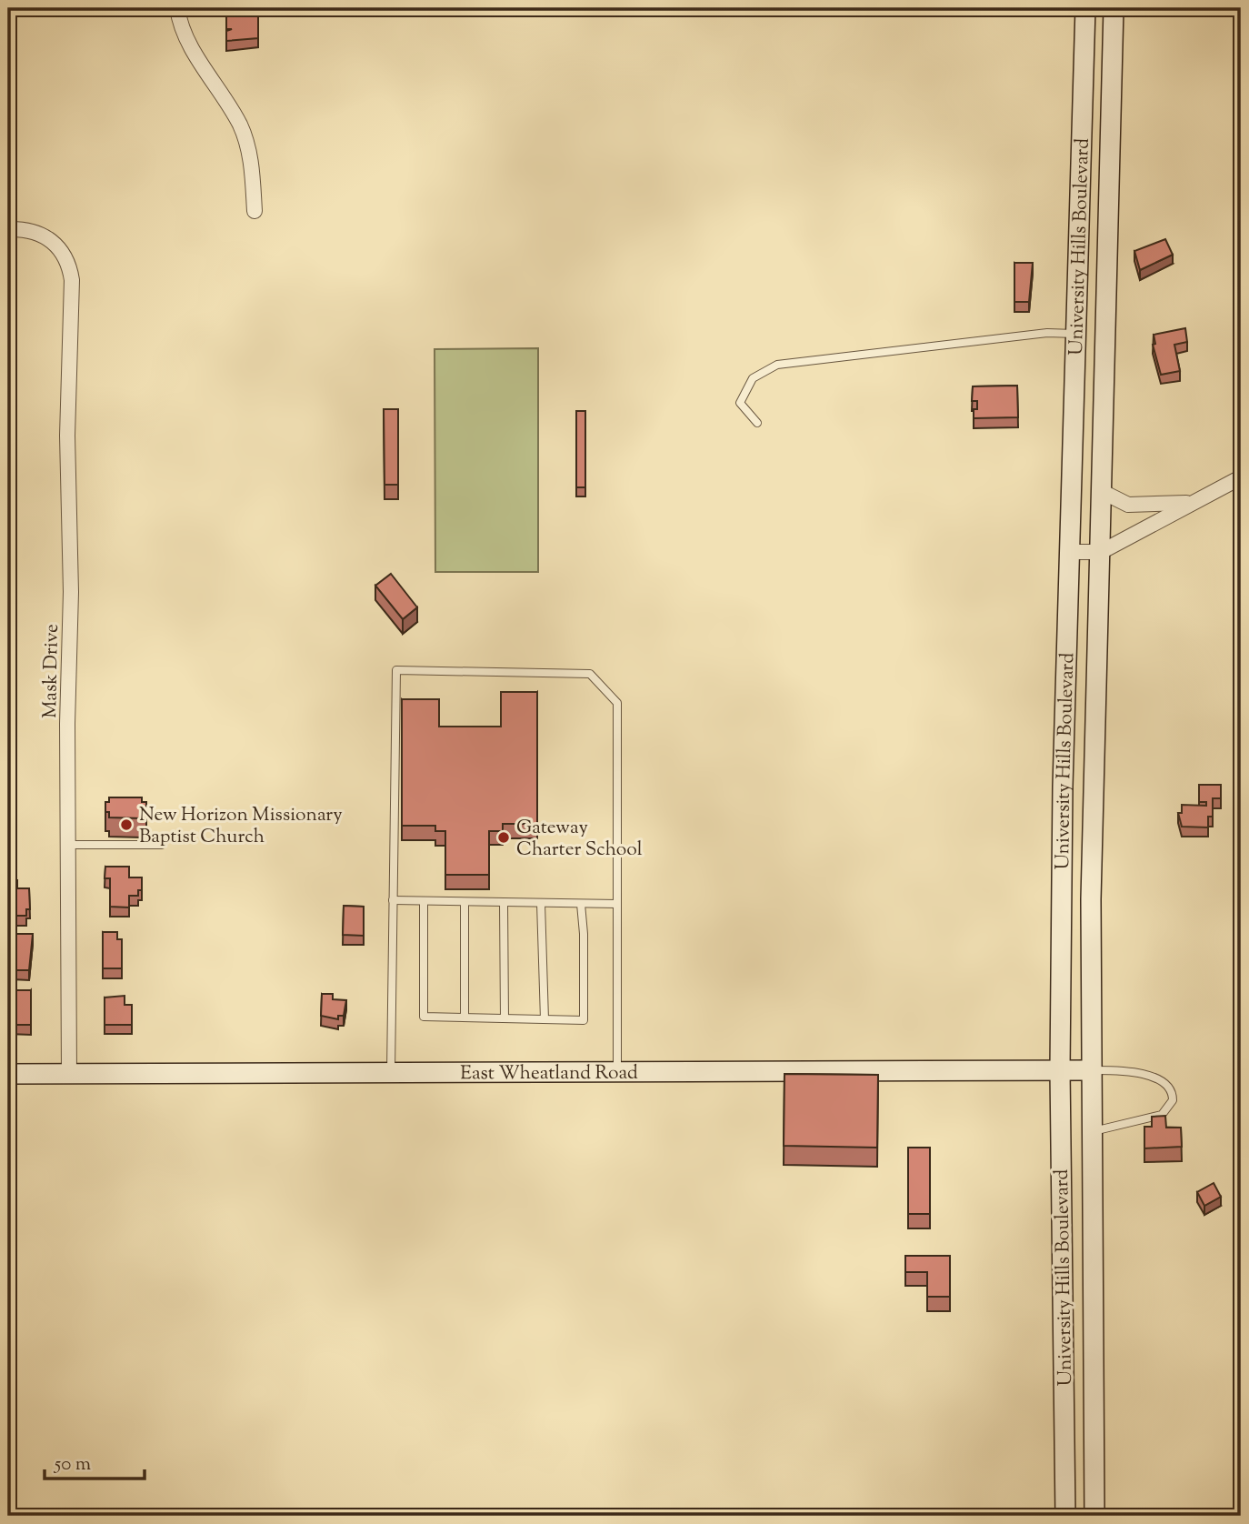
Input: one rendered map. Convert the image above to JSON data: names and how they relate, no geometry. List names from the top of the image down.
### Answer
{
  "streets": {
    "main road": ["University Hills Boulevard", "East Wheatland Road"],
    "street": ["Mask Drive"]
  },
  "crossings": [
    ["University Hills Boulevard", "East Wheatland Road"],
    ["Mask Drive", "East Wheatland Road"]
  ],
  "places": ["New Horizon Missionary Baptist Church", "Gateway Charter School"],
  "scale_bar": "50 m"
}
